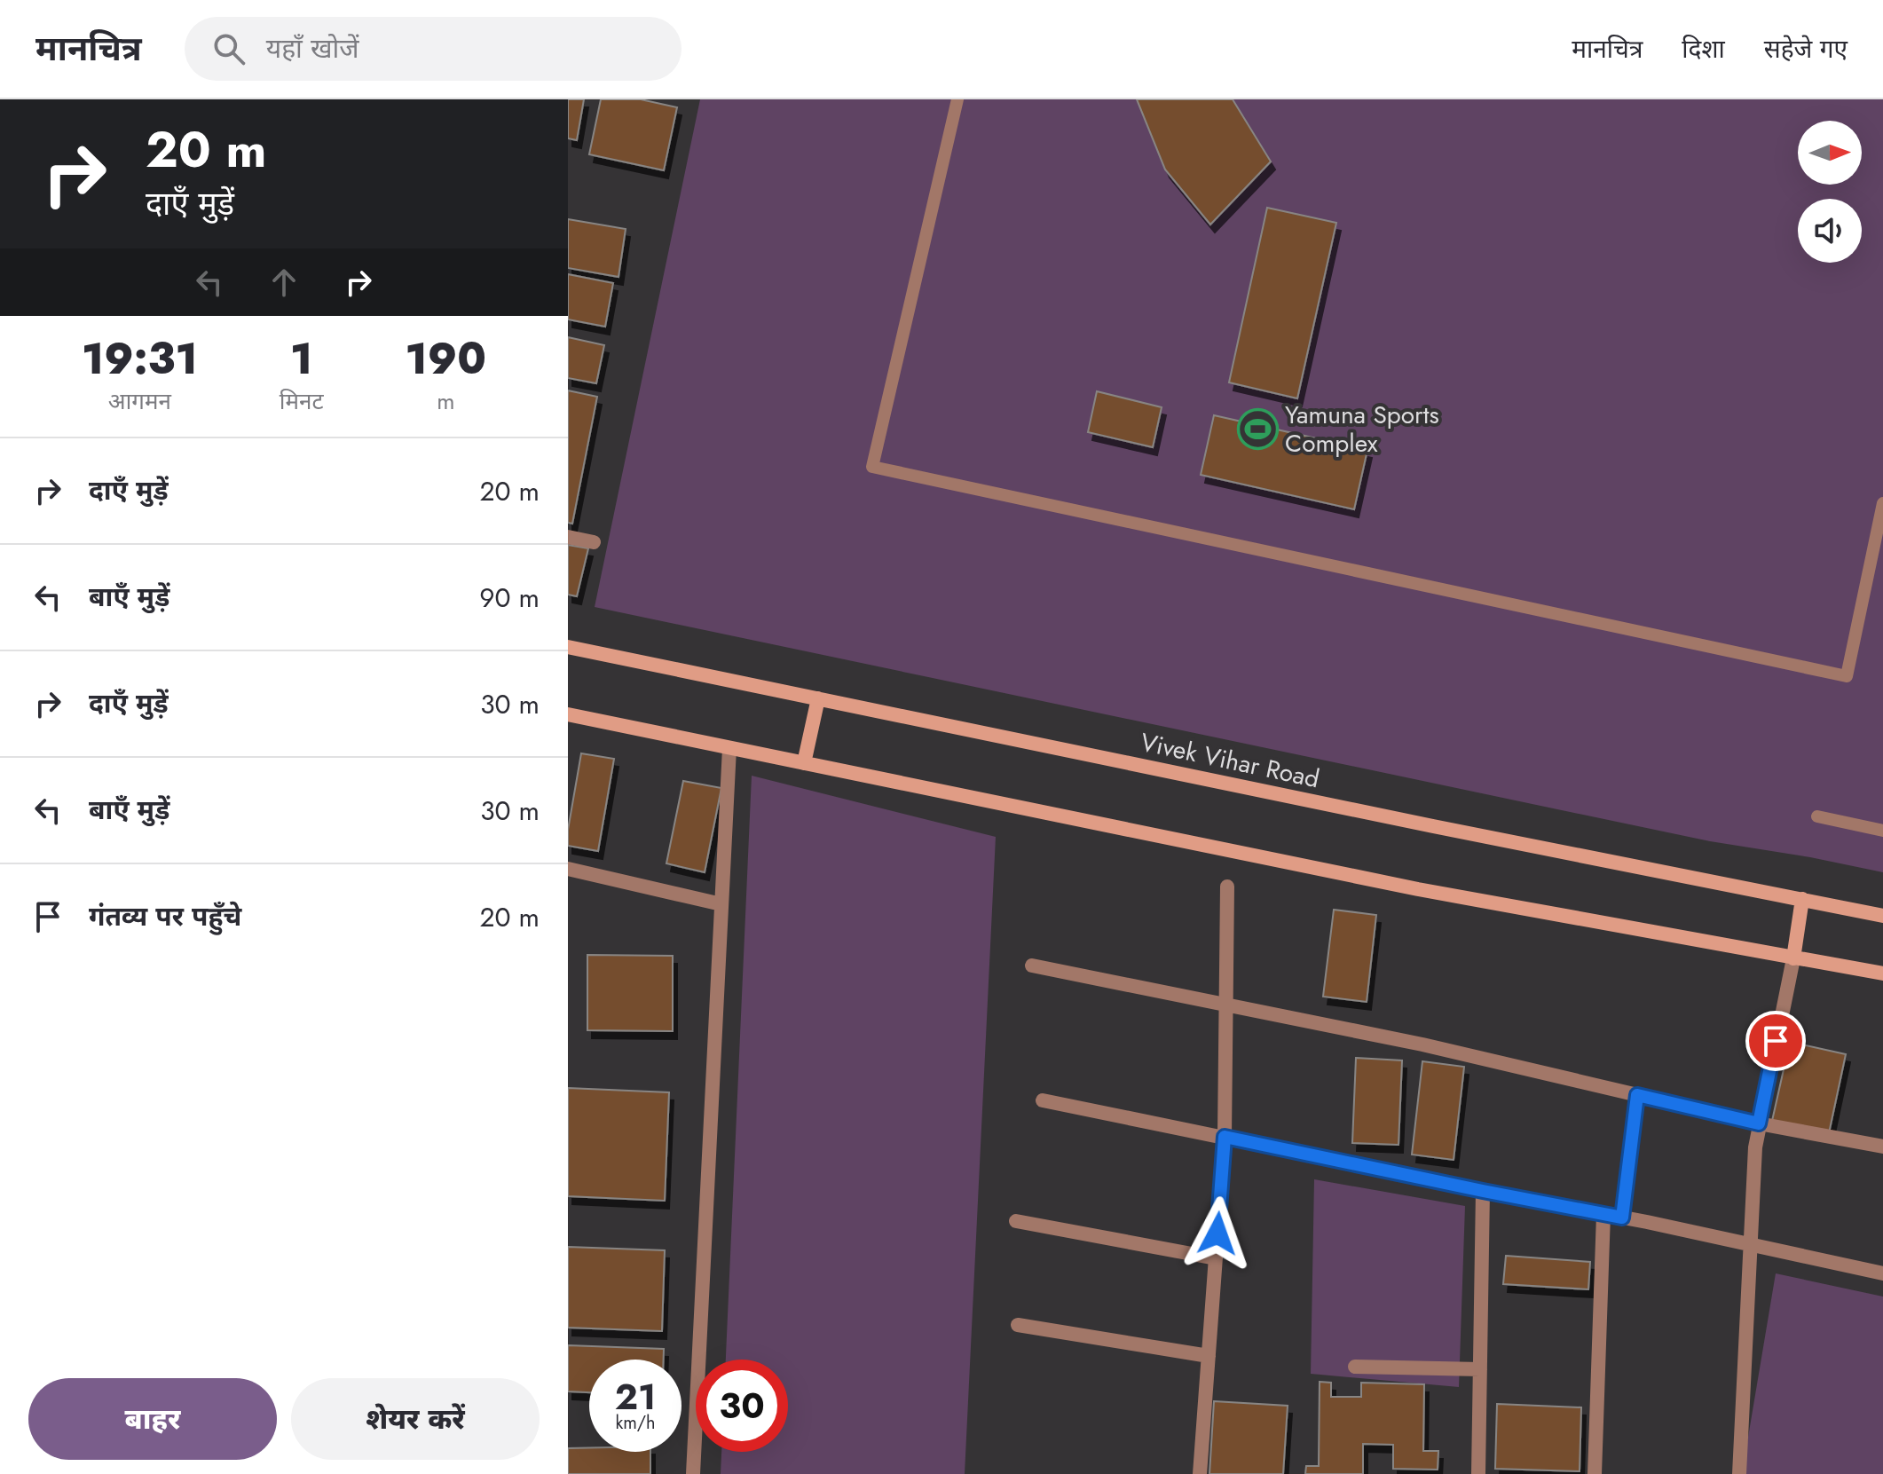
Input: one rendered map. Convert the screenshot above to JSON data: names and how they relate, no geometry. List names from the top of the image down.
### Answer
{
  "streets": {
    "street": ["Vivek Vihar Road"]
  },
  "places": {
    "sports": ["Yamuna Sports Complex"]
  },
  "north": "right",
  "page": {
    "header": "मानचित्र",
    "search": "यहाँ खोजें",
    "nav": ["मानचित्र", "दिशा", "सहेजे गए"],
    "turn": ["20 m", "दाएँ मुड़ें"],
    "eta": [
      "19:31",
      "आगमन",
      "1",
      "मिनट",
      "190",
      "m"
    ],
    "list": [
      {
        "name": "दाएँ मुड़ें",
        "value": "20 m"
      },
      {
        "name": "बाएँ मुड़ें",
        "value": "90 m"
      },
      {
        "name": "दाएँ मुड़ें",
        "value": "30 m"
      },
      {
        "name": "बाएँ मुड़ें",
        "value": "30 m"
      },
      {
        "name": "गंतव्य पर पहुँचे",
        "value": "20 m"
      }
    ],
    "speed": "21 km/h",
    "limit": "30",
    "buttons": ["बाहर", "शेयर करें"]
  }
}
